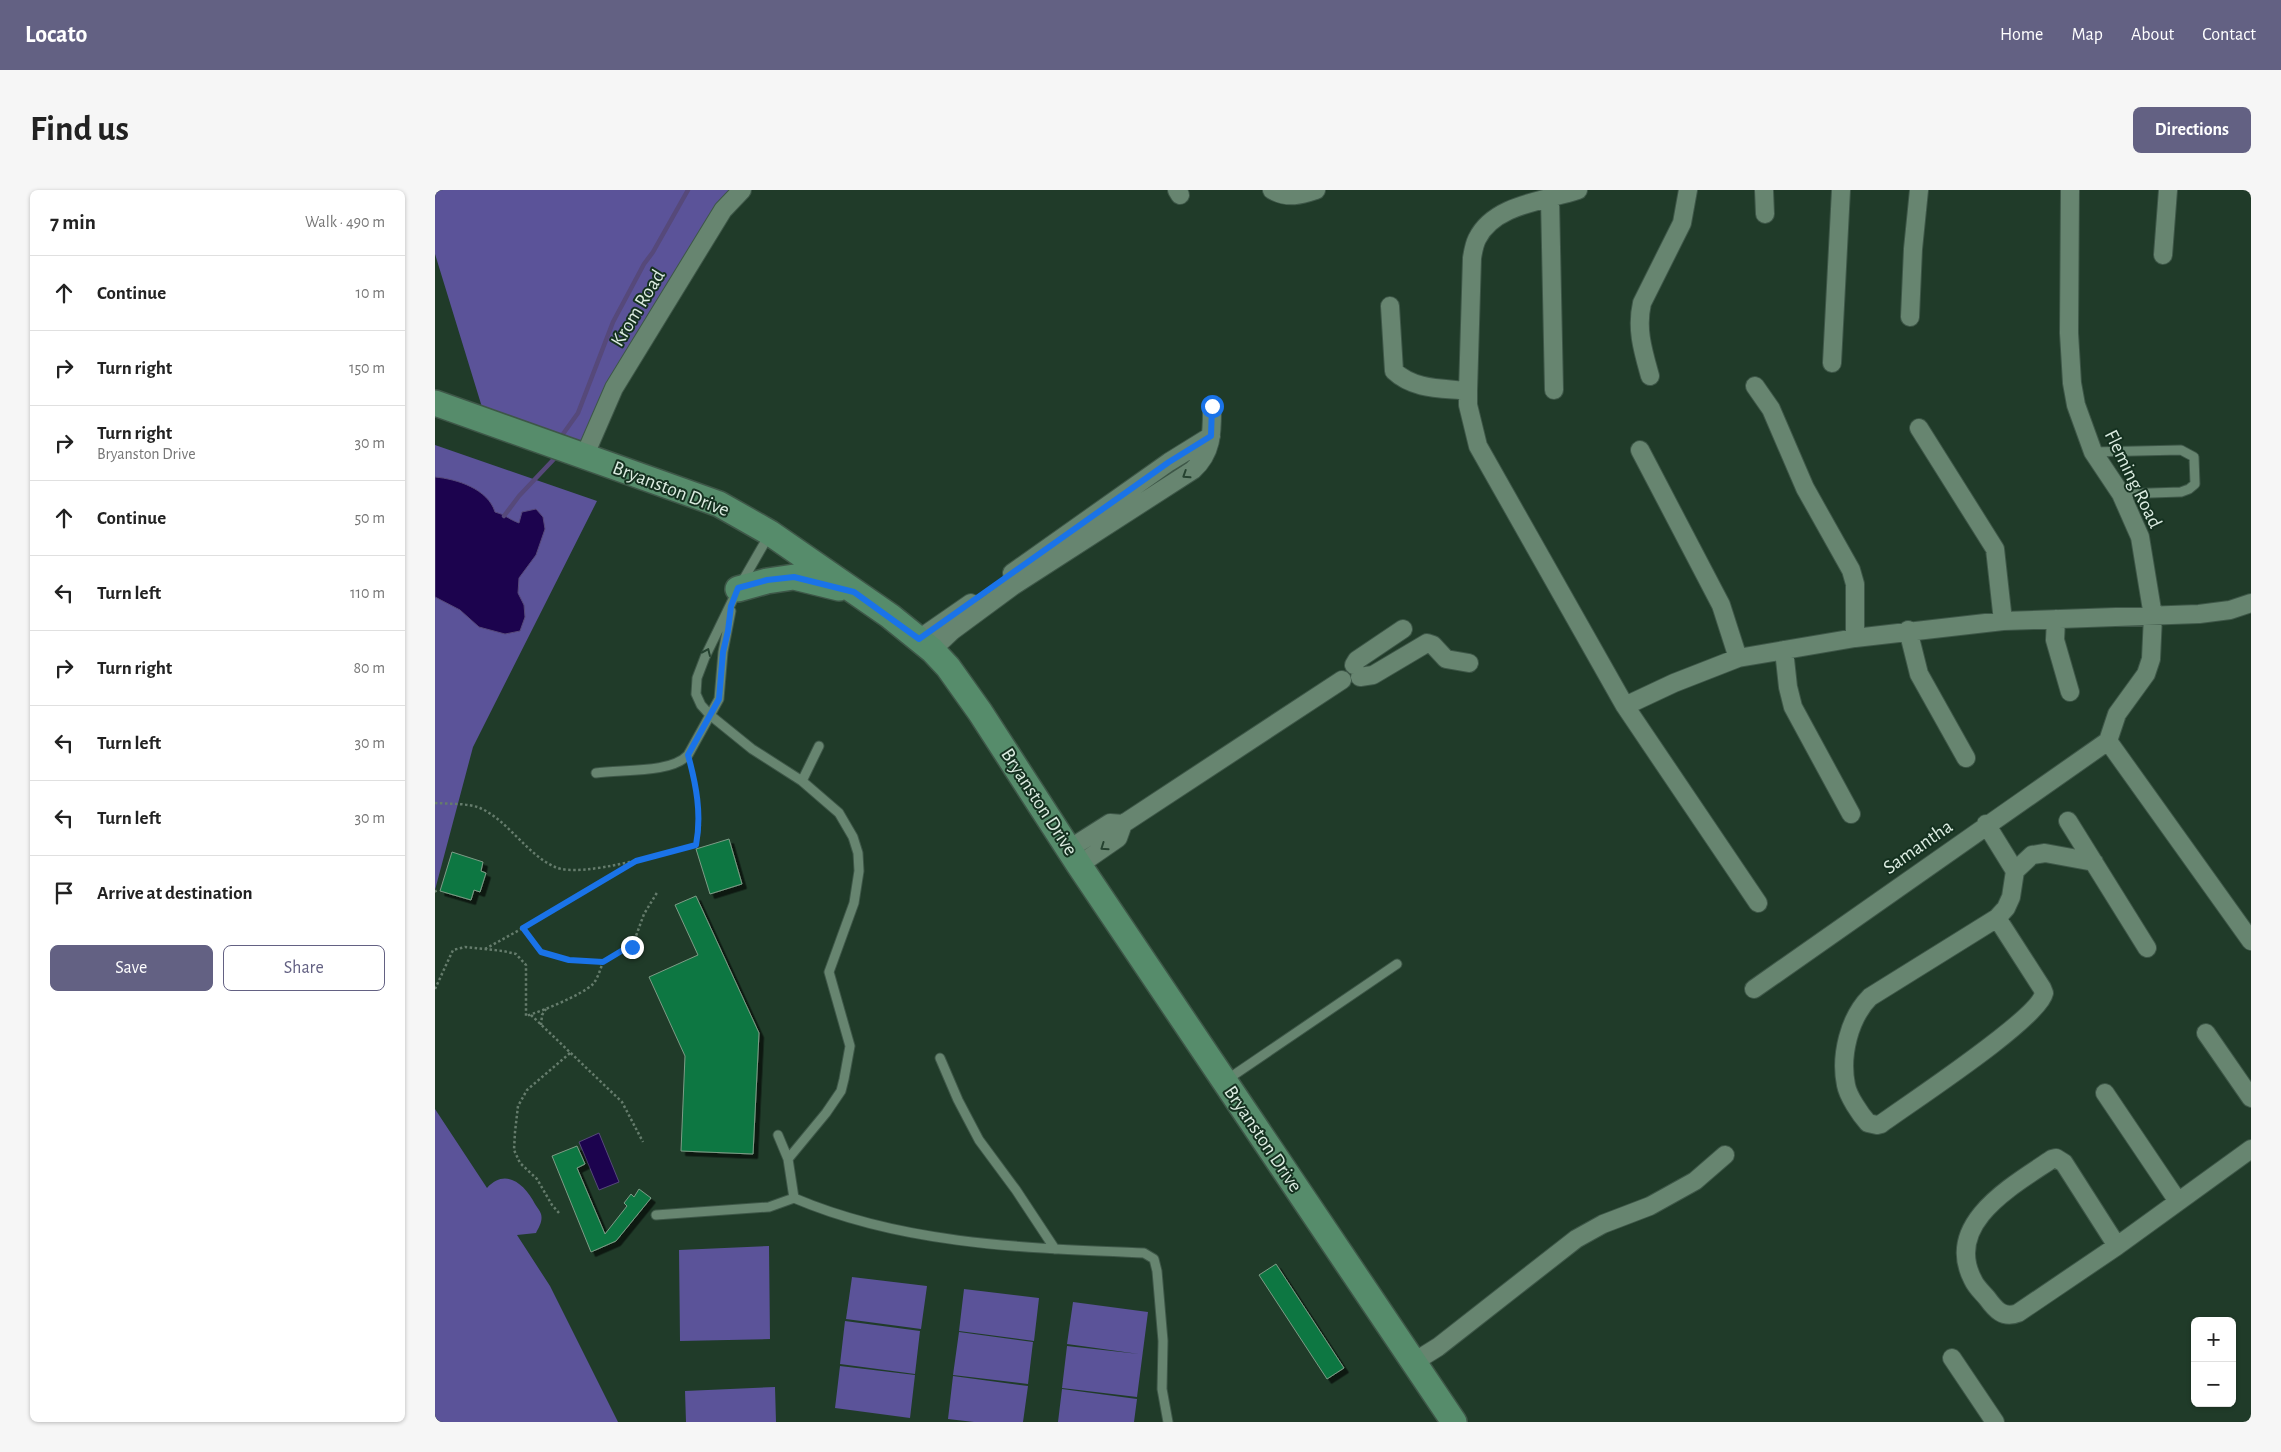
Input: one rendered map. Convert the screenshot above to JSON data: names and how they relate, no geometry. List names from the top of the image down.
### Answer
{
  "streets": {
    "street": [
      "Krom Road",
      "Fleming Road",
      "Bryanston Drive",
      "Samantha"
    ]
  },
  "crossings": [
    ["Krom Road", "Bryanston Drive"],
    ["Fleming Road", "Samantha"]
  ],
  "page": {
    "header": "Locato",
    "nav": [
      "Home",
      "Map",
      "About",
      "Contact"
    ],
    "buttons": [
      "Directions",
      ["Save", "Share"]
    ],
    "title": "Find us",
    "heading": ["7 min", "Walk · 490 m"],
    "list": [
      ["Continue", "10 m"],
      ["Turn right", "150 m"],
      ["Turn right", "Bryanston Drive", "30 m"],
      ["Continue", "50 m"],
      ["Turn left", "110 m"],
      ["Turn right", "80 m"],
      ["Turn left", "30 m"],
      ["Turn left", "30 m"],
      "Arrive at destination"
    ],
    "map_buttons": ["+", "−"]
  }
}
